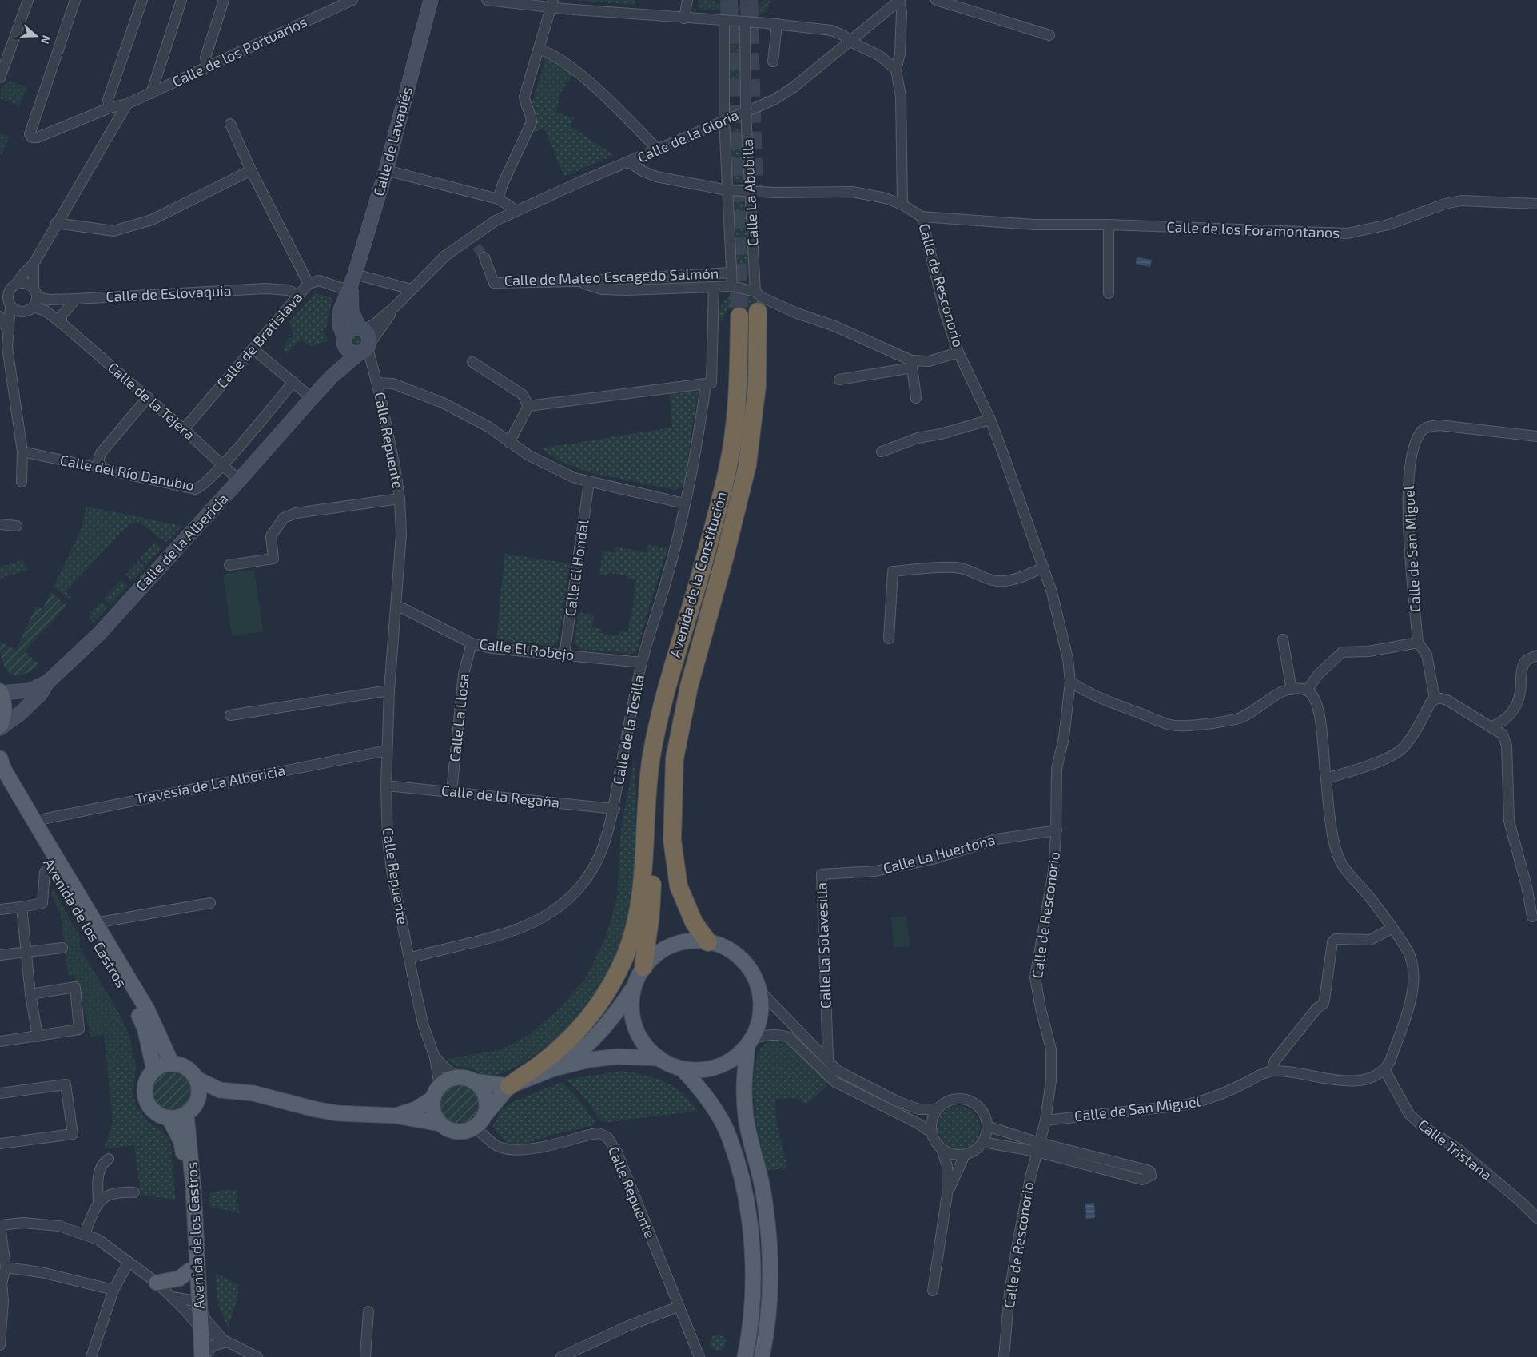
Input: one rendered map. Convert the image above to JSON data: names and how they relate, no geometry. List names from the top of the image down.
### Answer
{
  "streets": {
    "highway": ["Avenida de la Constitución"],
    "main road": ["Calle de Lavapiés", "Calle de la Albericia", "Avenida de los Castros"],
    "street": [
      "Calle de los Portuarios",
      "Calle de la Gloria",
      "Calle La Abubilla",
      "Calle de los Foramontanos",
      "Calle de Mateo Escagedo Salmón",
      "Calle de Resconorio",
      "Calle de Eslovaquia",
      "Calle de Bratislava",
      "Calle de la Tejera",
      "Calle Repuente",
      "Calle del Río Danubio",
      "Calle de San Miguel",
      "Calle El Hondal",
      "Calle El Robejo",
      "Calle La Llosa",
      "Calle de la Tesilla",
      "Travesía de La Albericia",
      "Calle de la Regaña",
      "Calle La Huertona",
      "Calle La Sotavesilla",
      "Calle Tristana"
    ]
  },
  "crossings": [
    ["Calle de la Gloria", "Calle de Lavapiés"],
    ["Calle de la Gloria", "Calle La Abubilla"],
    ["Calle de la Gloria", "Calle de los Foramontanos"],
    ["Calle de la Gloria", "Calle Repuente"],
    ["Calle de la Gloria", "Calle de la Albericia"],
    ["Calle de Lavapiés", "Calle de Bratislava"],
    ["Calle de Lavapiés", "Calle Repuente"],
    ["Calle de Lavapiés", "Calle de la Albericia"],
    ["Calle La Abubilla", "Calle de los Foramontanos"],
    ["Calle La Abubilla", "Calle de Mateo Escagedo Salmón"],
    ["Calle de los Foramontanos", "Calle de Resconorio"],
    ["Calle de Mateo Escagedo Salmón", "Calle de Resconorio"],
    ["Calle de Resconorio", "Calle de San Miguel"],
    ["Calle de Resconorio", "Calle La Huertona"],
    ["Calle de Eslovaquia", "Calle de Bratislava"],
    ["Calle de Eslovaquia", "Calle de la Tejera"],
    ["Calle de Bratislava", "Calle de la Tejera"],
    ["Calle de la Tejera", "Calle del Río Danubio"],
    ["Calle de la Tejera", "Calle de la Albericia"],
    ["Calle Repuente", "Calle de la Albericia"],
    ["Calle Repuente", "Calle El Hondal"],
    ["Calle Repuente", "Calle El Robejo"],
    ["Calle Repuente", "Calle de la Tesilla"],
    ["Calle Repuente", "Travesía de La Albericia"],
    ["Calle Repuente", "Calle de la Regaña"],
    ["Calle de San Miguel", "Calle Tristana"],
    ["Calle El Hondal", "Calle El Robejo"],
    ["Calle El Robejo", "Calle La Llosa"],
    ["Calle El Robejo", "Calle de la Tesilla"],
    ["Calle La Llosa", "Calle de la Regaña"],
    ["Calle de la Tesilla", "Calle de la Regaña"],
    ["Travesía de La Albericia", "Avenida de los Castros"],
    ["Calle La Huertona", "Calle La Sotavesilla"]
  ],
  "north": "right"
}
